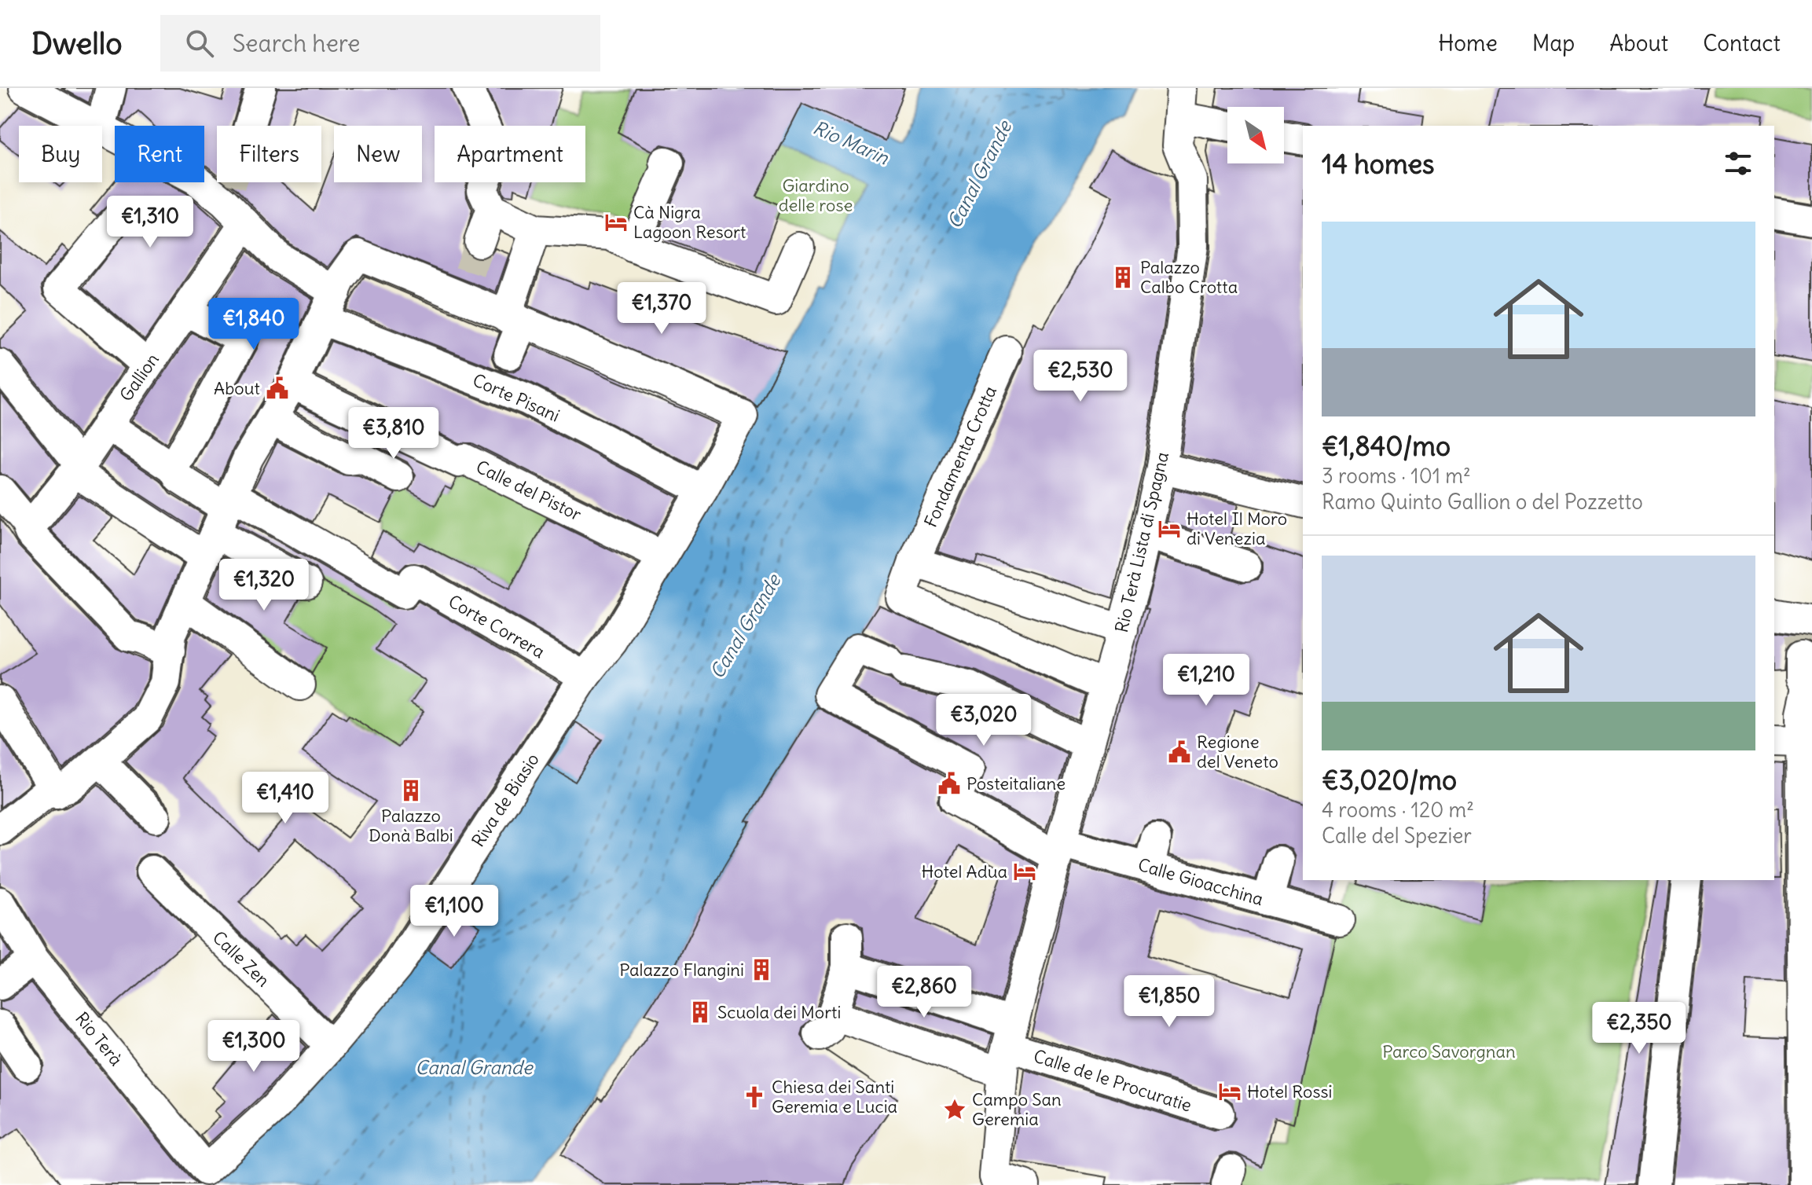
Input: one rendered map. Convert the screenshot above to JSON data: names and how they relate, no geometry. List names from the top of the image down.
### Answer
{
  "streets": {
    "street": [
      "Gallion",
      "Corte Pisani",
      "Fondamenta Crotta",
      "Calle del Pistor",
      "Rio Terà Lista di Spagna",
      "Corte Correra",
      "Riva de Biasio",
      "Calle Gioacchina",
      "Calle Zen",
      "Rio Terà",
      "Calle de le Procuratie"
    ]
  },
  "crossings": [
    ["Corte Pisani", "Riva de Biasio"],
    ["Fondamenta Crotta", "Rio Terà Lista di Spagna"],
    ["Calle del Pistor", "Riva de Biasio"],
    ["Rio Terà Lista di Spagna", "Calle Gioacchina"],
    ["Rio Terà Lista di Spagna", "Calle de le Procuratie"],
    ["Corte Correra", "Riva de Biasio"],
    ["Riva de Biasio", "Calle Zen"],
    ["Riva de Biasio", "Rio Terà"]
  ],
  "water": ["Rio Marin", "Canal Grande"],
  "parks": ["Giardino delle rose", "Parco Savorgnan"],
  "places": {
    "hotel": [
      "Cà Nigra Lagoon Resort",
      "Hotel Il Moro di Venezia",
      "Hotel Adua",
      "Hotel Rossi"
    ],
    "building": [
      "Palazzo Calbo Crotta",
      "Palazzo Donà Balbi",
      "Palazzo Flangini",
      "Scuola dei Morti"
    ],
    "public building": ["About", "Regione del Veneto", "Posteitaliane"],
    "church": ["Chiesa dei Santi Geremia e Lucia"],
    "place": ["Campo San Geremia"]
  },
  "north": "bottom right",
  "page": {
    "header": "Dwello",
    "search": "Search here",
    "nav": [
      "Home",
      "Map",
      "About",
      "Contact"
    ],
    "chip": [
      "Buy",
      "Rent",
      "Filters",
      "New",
      "Apartment"
    ],
    "heading": "14 homes",
    "price": [
      "€1,310",
      "€1,370",
      "€1,840",
      "€2,530",
      "€3,810",
      "€1,320",
      "€1,210",
      "€3,020",
      "€1,410",
      "€1,100",
      "€2,860",
      "€1,850",
      "€2,350",
      "€1,300"
    ],
    "list": [
      {
        "name": "€1,840/mo",
        "note": "3 rooms · 101 m² · Ramo Quinto Gallion o del Pozzetto"
      },
      {
        "name": "€3,020/mo",
        "note": "4 rooms · 120 m² · Calle del Spezier"
      }
    ]
  }
}
